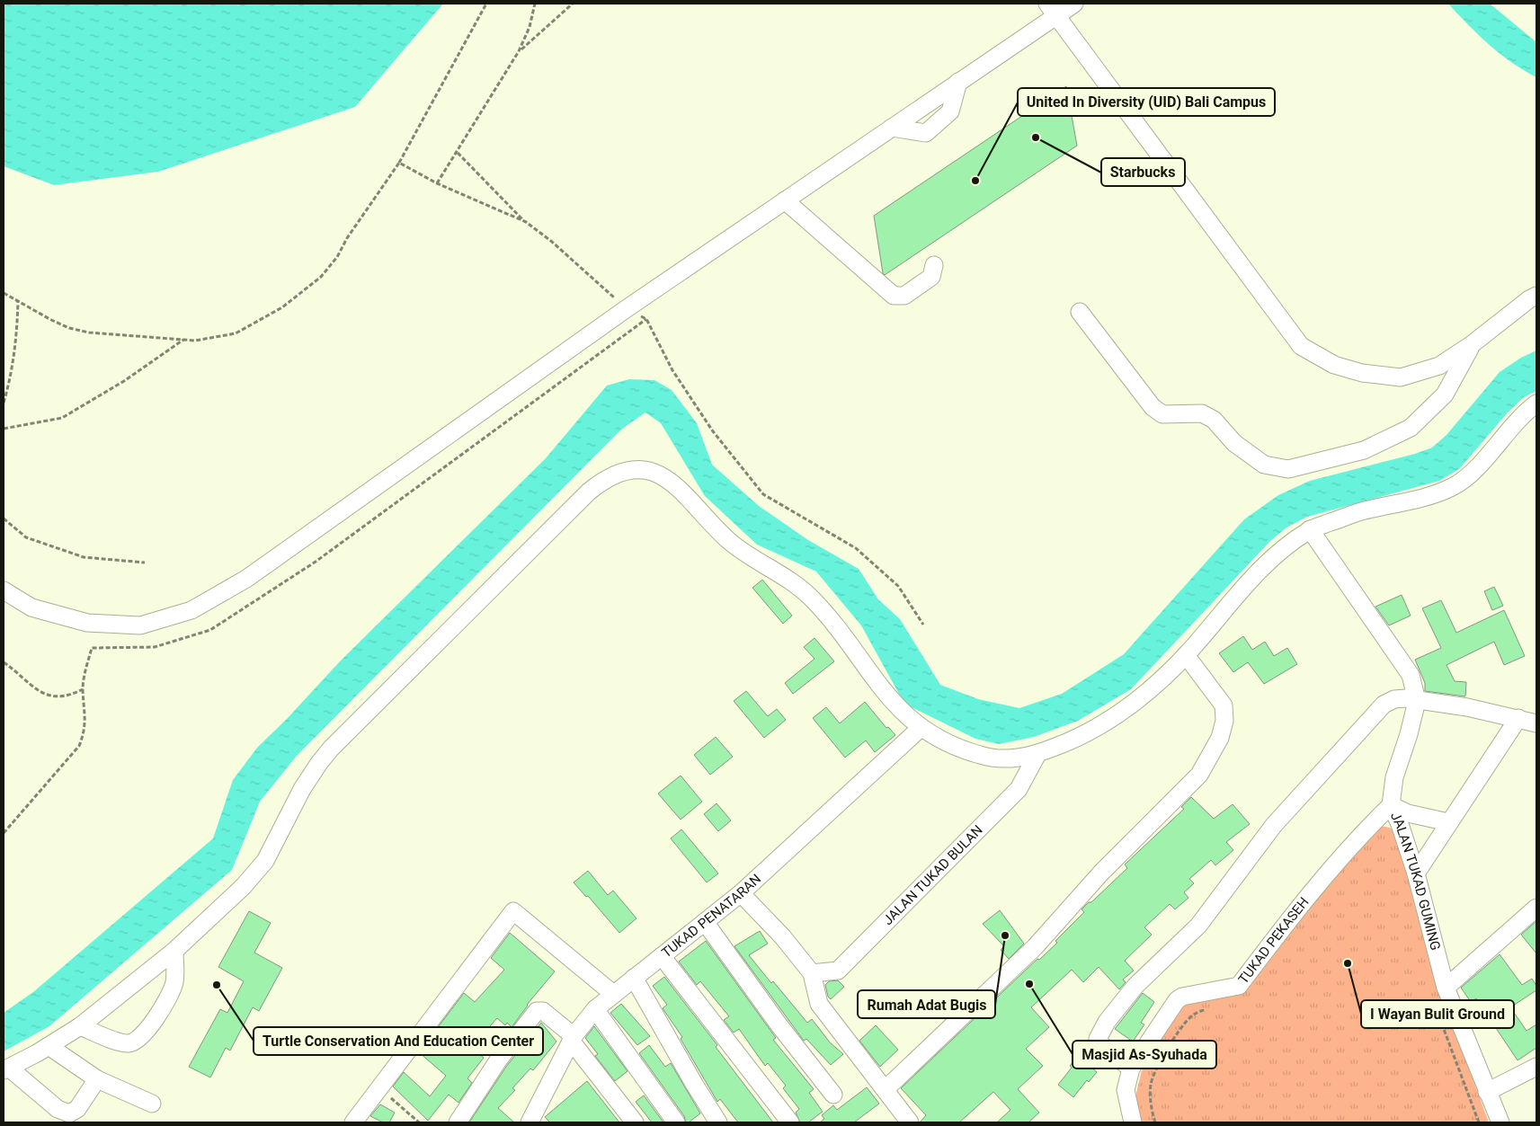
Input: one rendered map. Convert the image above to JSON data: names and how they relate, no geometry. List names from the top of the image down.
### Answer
{
  "streets": {
    "street": [
      "JALAN TUKAD BULAN",
      "JALAN TUKAD GUMING",
      "TUKAD PENATARAN",
      "TUKAD PEKASEH"
    ]
  },
  "crossings": [
    ["JALAN TUKAD GUMING", "TUKAD PEKASEH"]
  ],
  "places": [
    "Starbucks",
    "United In Diversity (UID) Bali Campus",
    "Rumah Adat Bugis",
    "I Wayan Bulit Ground",
    "Masjid As-Syuhada",
    "Turtle Conservation And Education Center"
  ]
}
